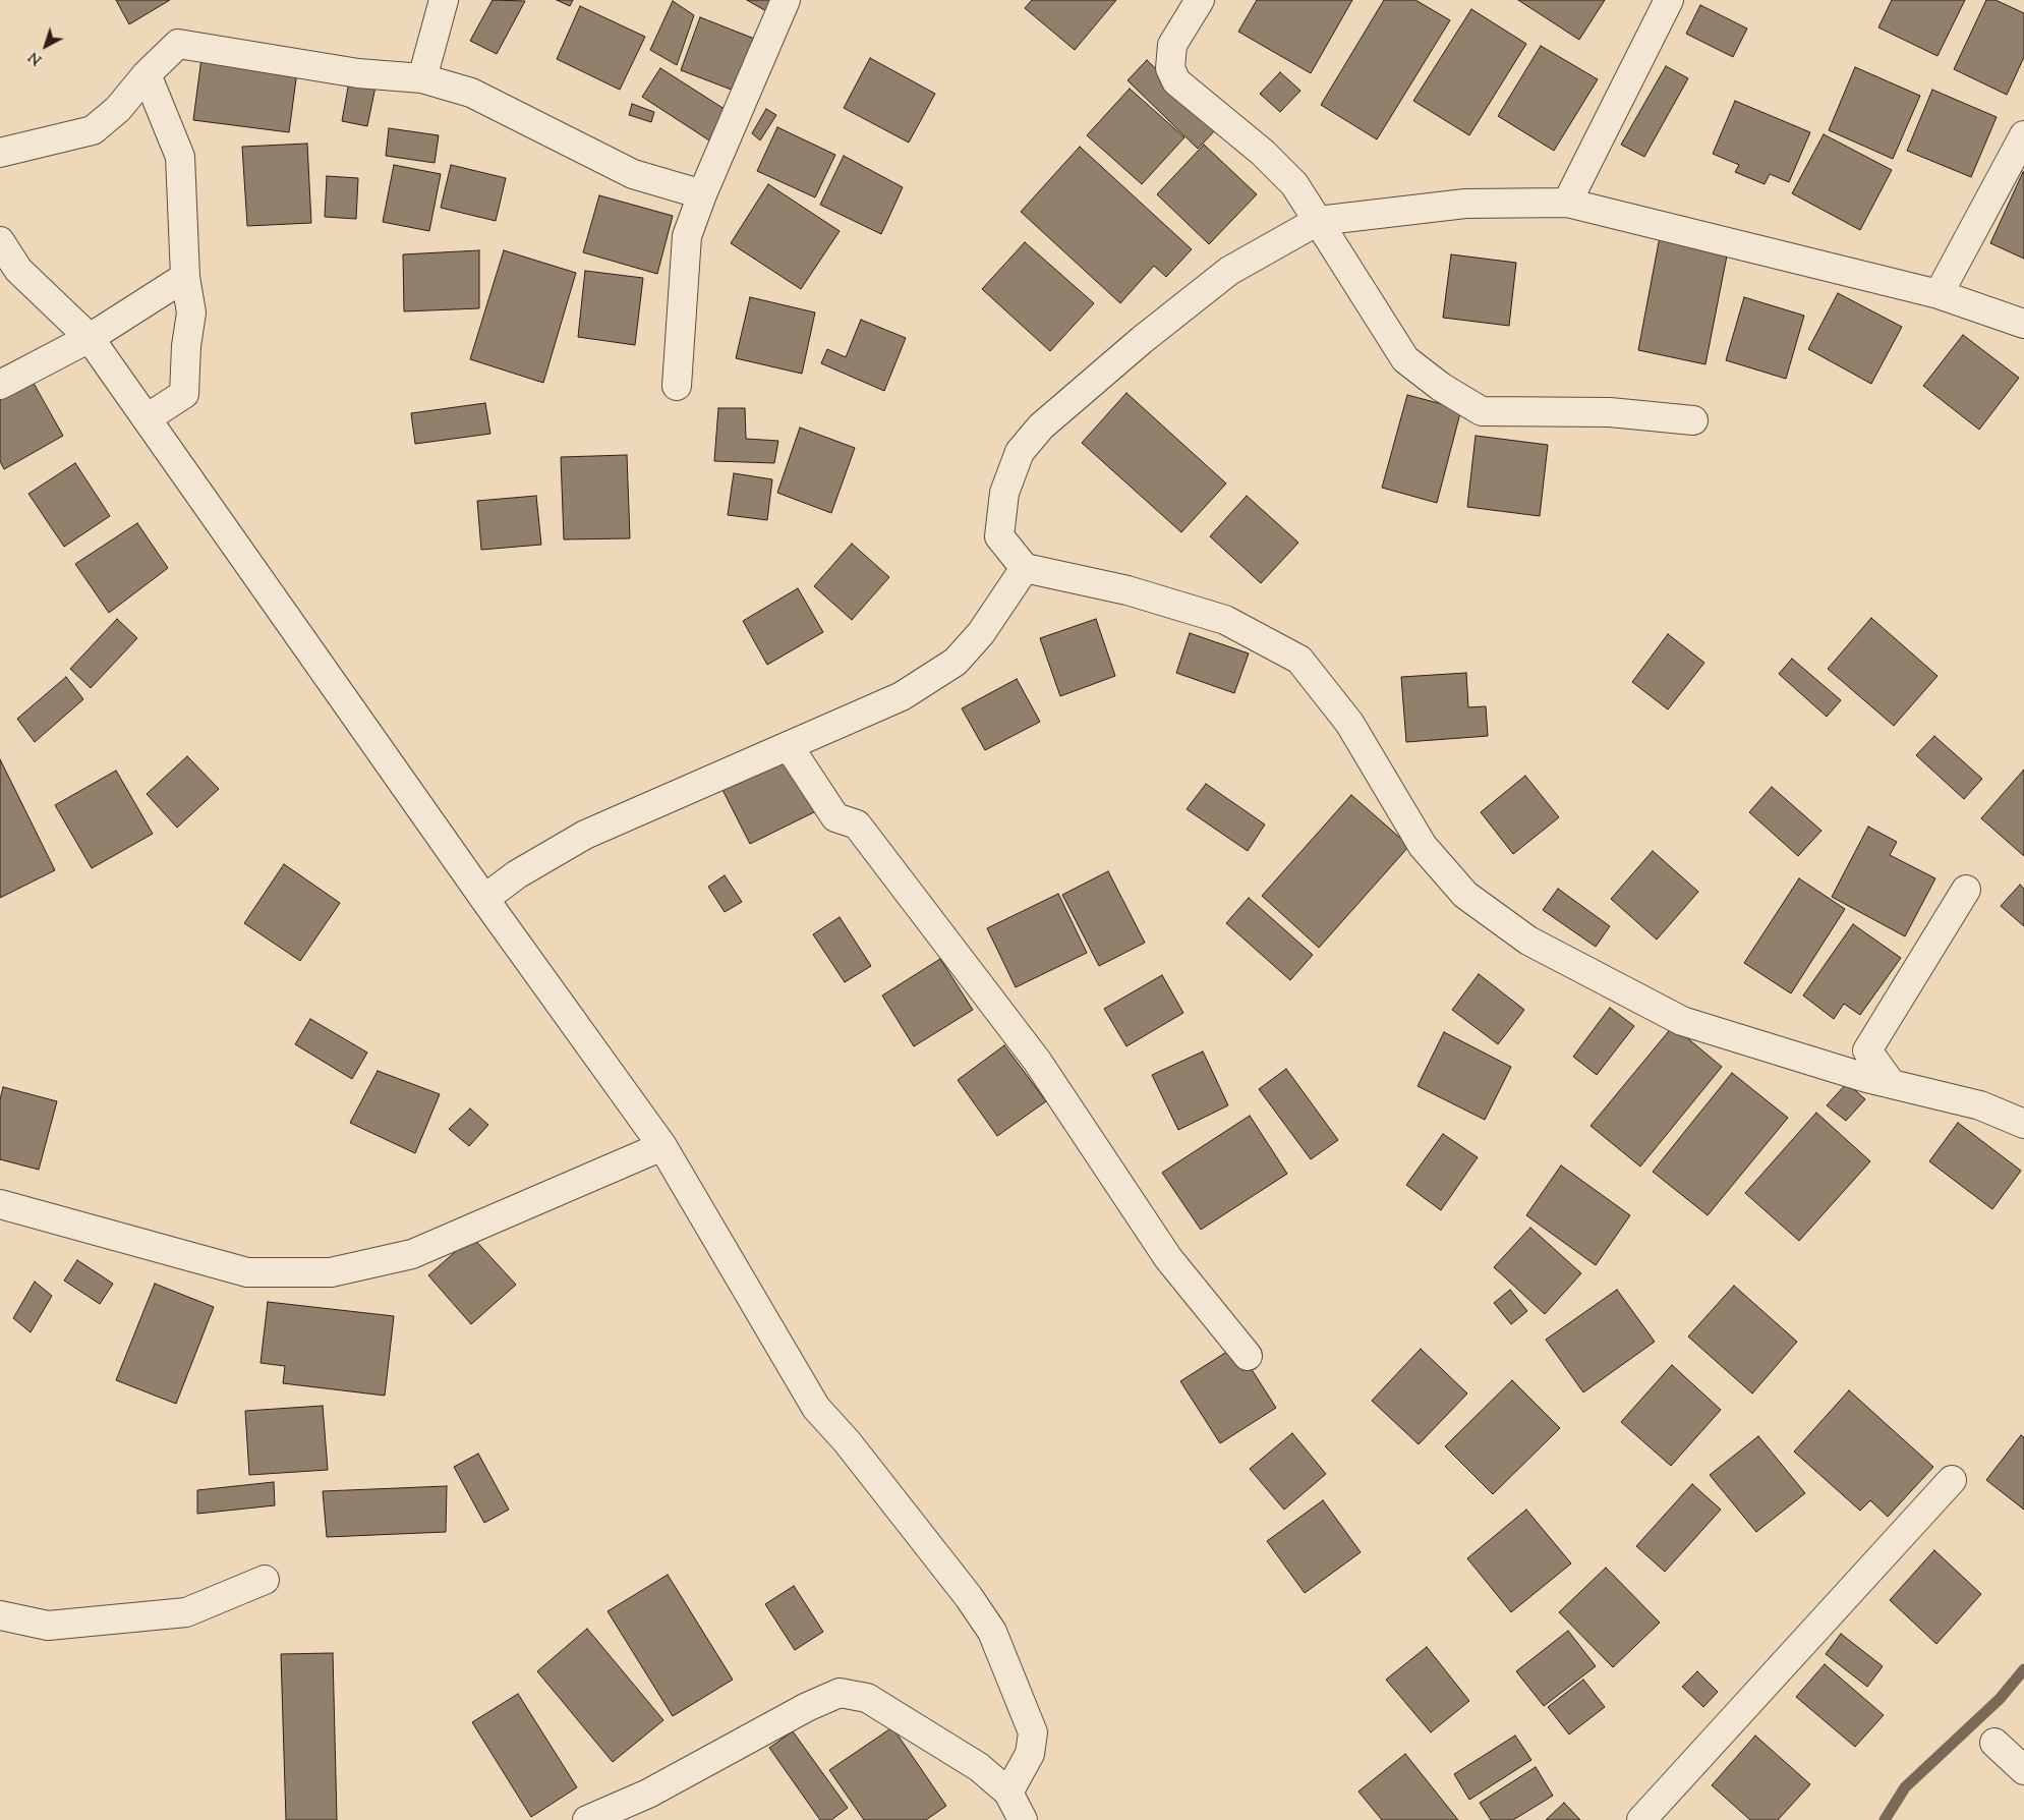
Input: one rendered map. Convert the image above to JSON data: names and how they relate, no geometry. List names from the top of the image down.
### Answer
{
  "north": "bottom left"
}
